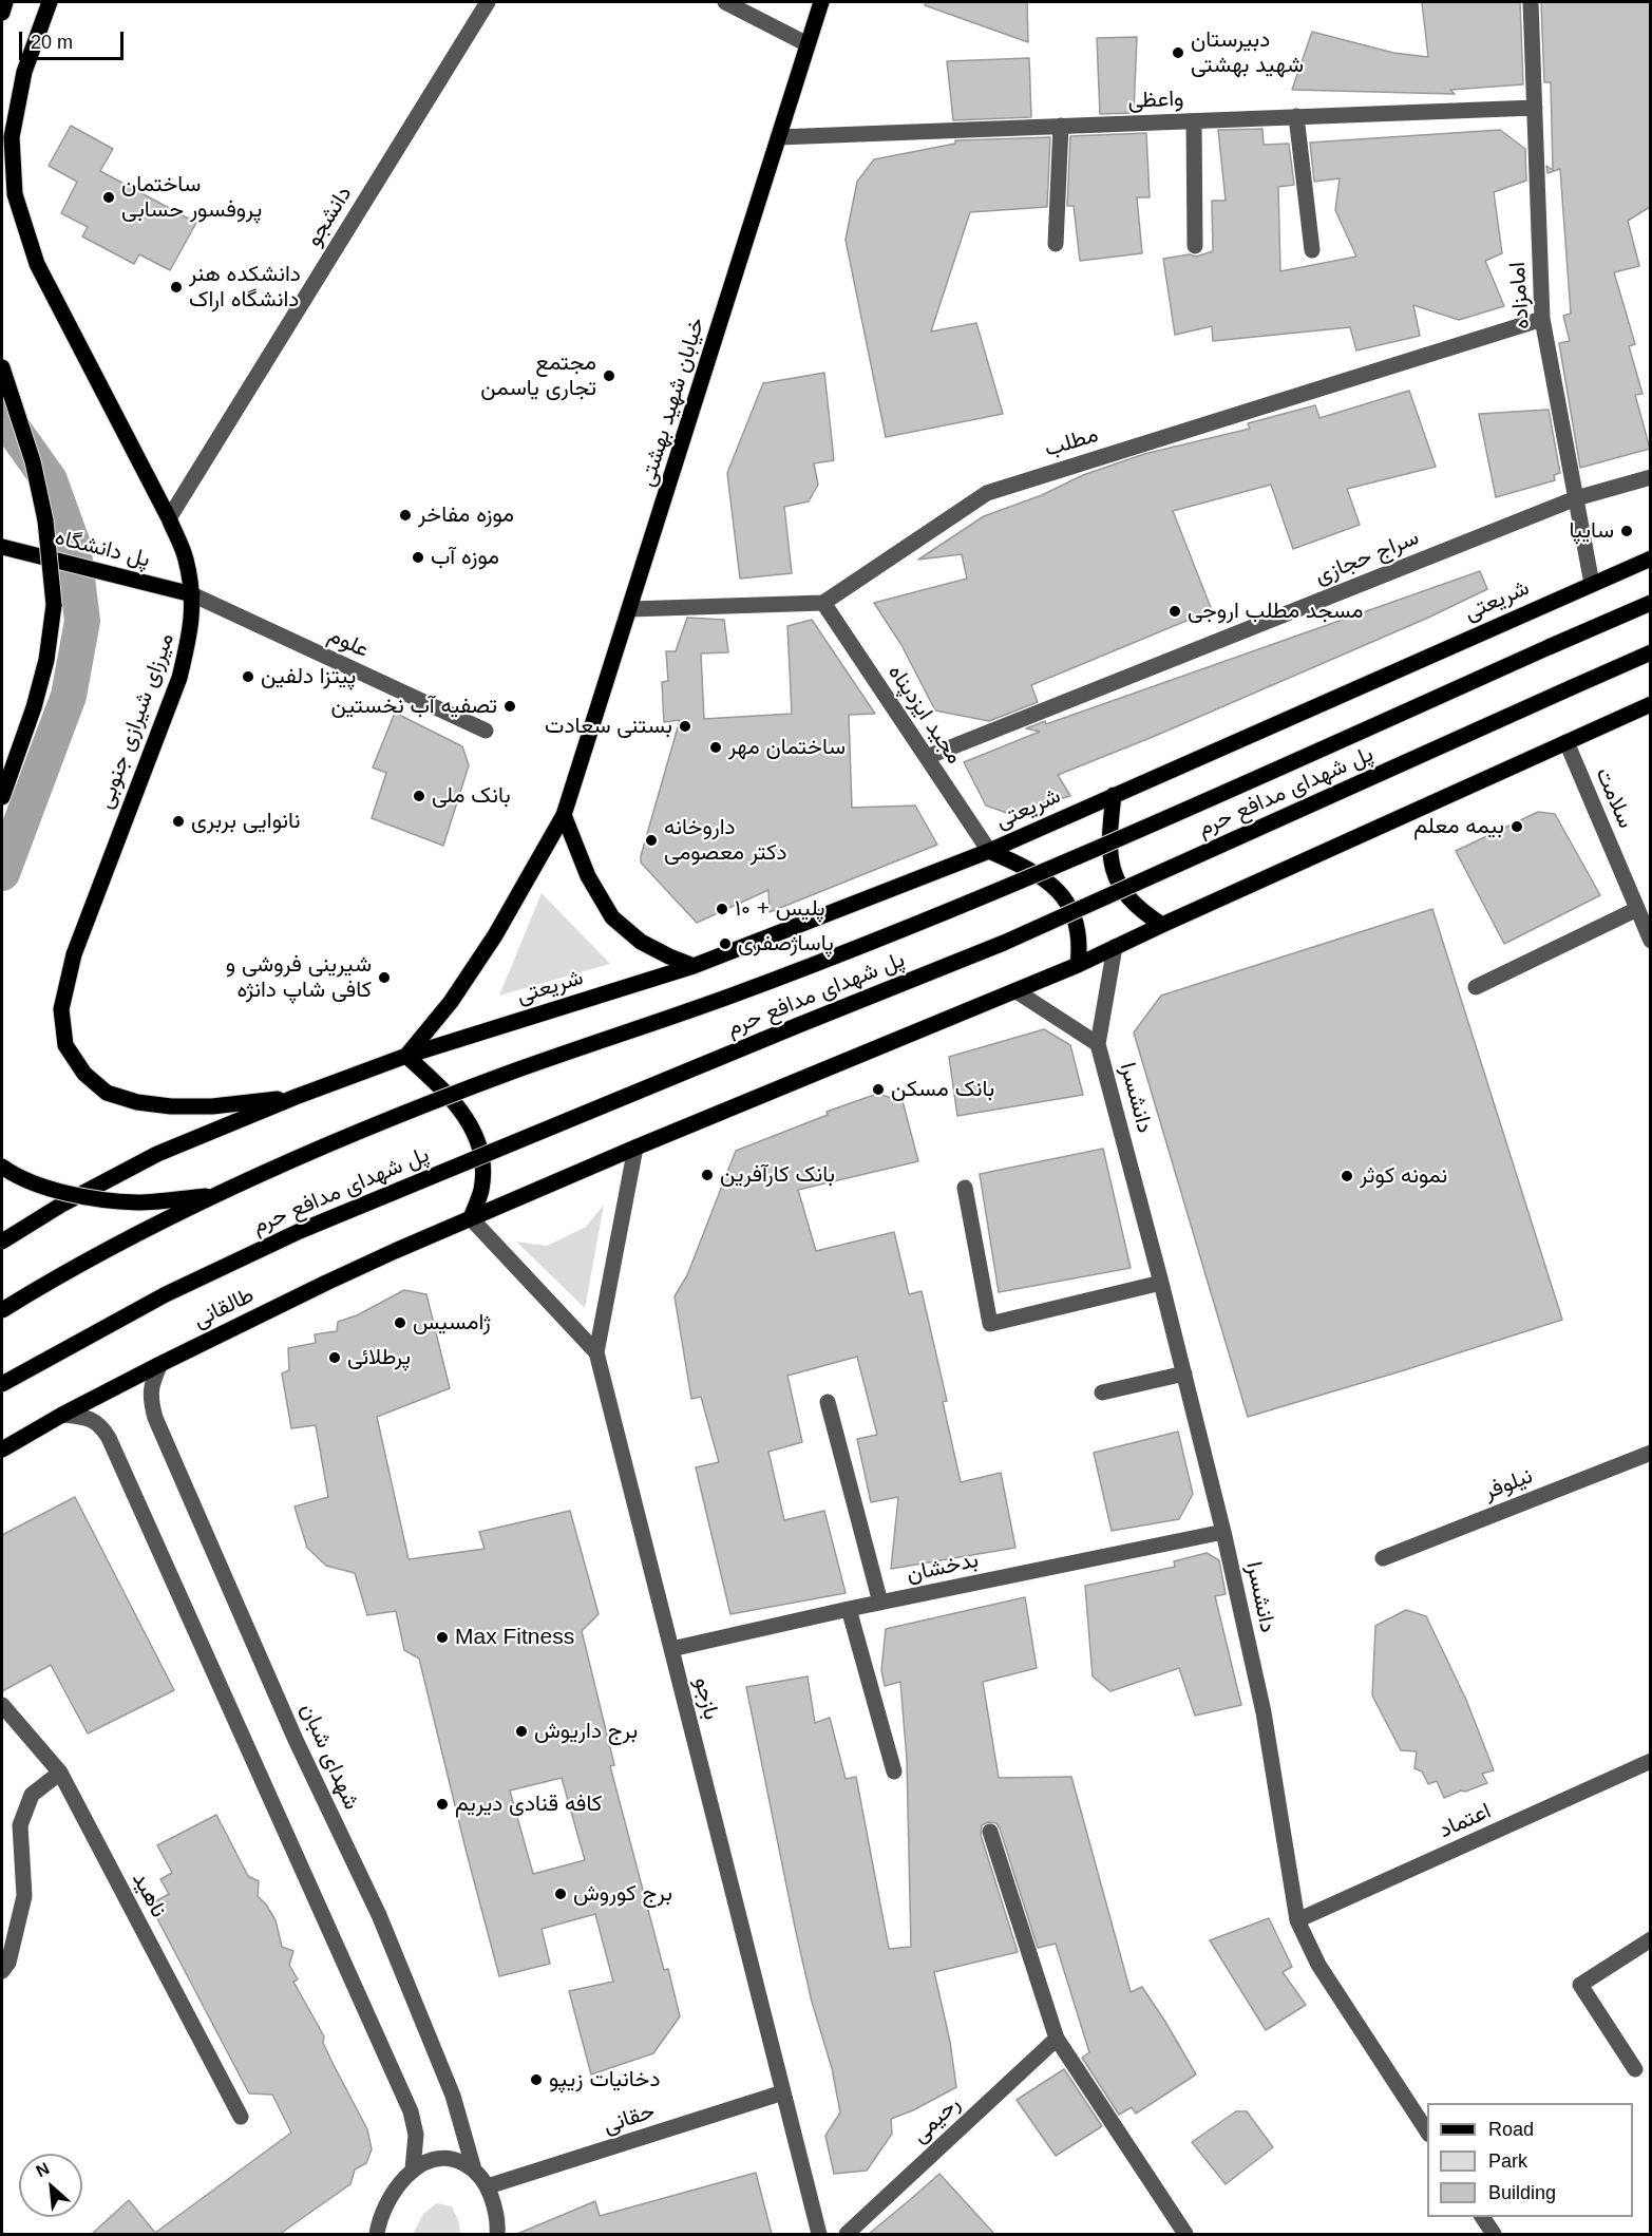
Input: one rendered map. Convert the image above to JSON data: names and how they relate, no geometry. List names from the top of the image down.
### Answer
{
  "streets": {
    "main road": [
      "خیابان شهید بهشتی",
      "پل دانشگاه",
      "شریعتی",
      "میرزای شیرازی جنوبی",
      "پل شهدای مدافع حرم",
      "طالقانی"
    ],
    "street": [
      "واعظی",
      "دانشجو",
      "امامزاده",
      "مطلب",
      "سراج حجازی",
      "علوم",
      "مجید ایزدپناه",
      "سلامت",
      "دانشسرا",
      "نیلوفر",
      "بدخشان",
      "بازجو",
      "شهدای شبان",
      "اعتماد",
      "ناهید",
      "حقانی",
      "رحیمی"
    ]
  },
  "crossings": [
    ["واعظی", "امامزاده"],
    ["واعظی", "خیابان شهید بهشتی"],
    ["دانشجو", "میرزای شیرازی جنوبی"],
    ["امامزاده", "مطلب"],
    ["امامزاده", "سراج حجازی"],
    ["امامزاده", "شریعتی"],
    ["خیابان شهید بهشتی", "شریعتی"],
    ["مطلب", "مجید ایزدپناه"],
    ["پل دانشگاه", "علوم"],
    ["پل دانشگاه", "میرزای شیرازی جنوبی"],
    ["سراج حجازی", "مجید ایزدپناه"],
    ["شریعتی", "مجید ایزدپناه"],
    ["علوم", "میرزای شیرازی جنوبی"],
    ["دانشسرا", "بدخشان"],
    ["دانشسرا", "اعتماد"],
    ["طالقانی", "بازجو"],
    ["طالقانی", "شهدای شبان"],
    ["بدخشان", "بازجو"],
    ["بازجو", "حقانی"]
  ],
  "places": [
    "دبیرستان شهید بهشتی",
    "ساختمان پروفسور حسابی",
    "دانشکده هنر دانشگاه اراک",
    "مجتمع تجاری یاسمن",
    "موزه مفاخر",
    "سایپا",
    "موزه آب",
    "مسجد مطلب اروجی",
    "پیتزا دلفین",
    "تصفیه آب نخستین",
    "بستنی سعادت",
    "ساختمان مهر",
    "بانک ملی",
    "نانوایی بربری",
    "بیمه معلم",
    "داروخانه دکتر معصومی",
    "پلیس + ۱۰",
    "پاساژصفری",
    "شیرینی فروشی و کافی شاپ دانژه",
    "بانک مسکن",
    "بانک کارآفرین",
    "نمونه کوثر",
    "ژامسیس",
    "پرطلائی",
    "Max Fitness",
    "برج داریوش",
    "کافه قنادی دیریم",
    "برج کوروش",
    "دخانیات زیپو"
  ],
  "legend": ["Road", "Park", "Building"],
  "scale_bar": "20 m",
  "north": "top left"
}
